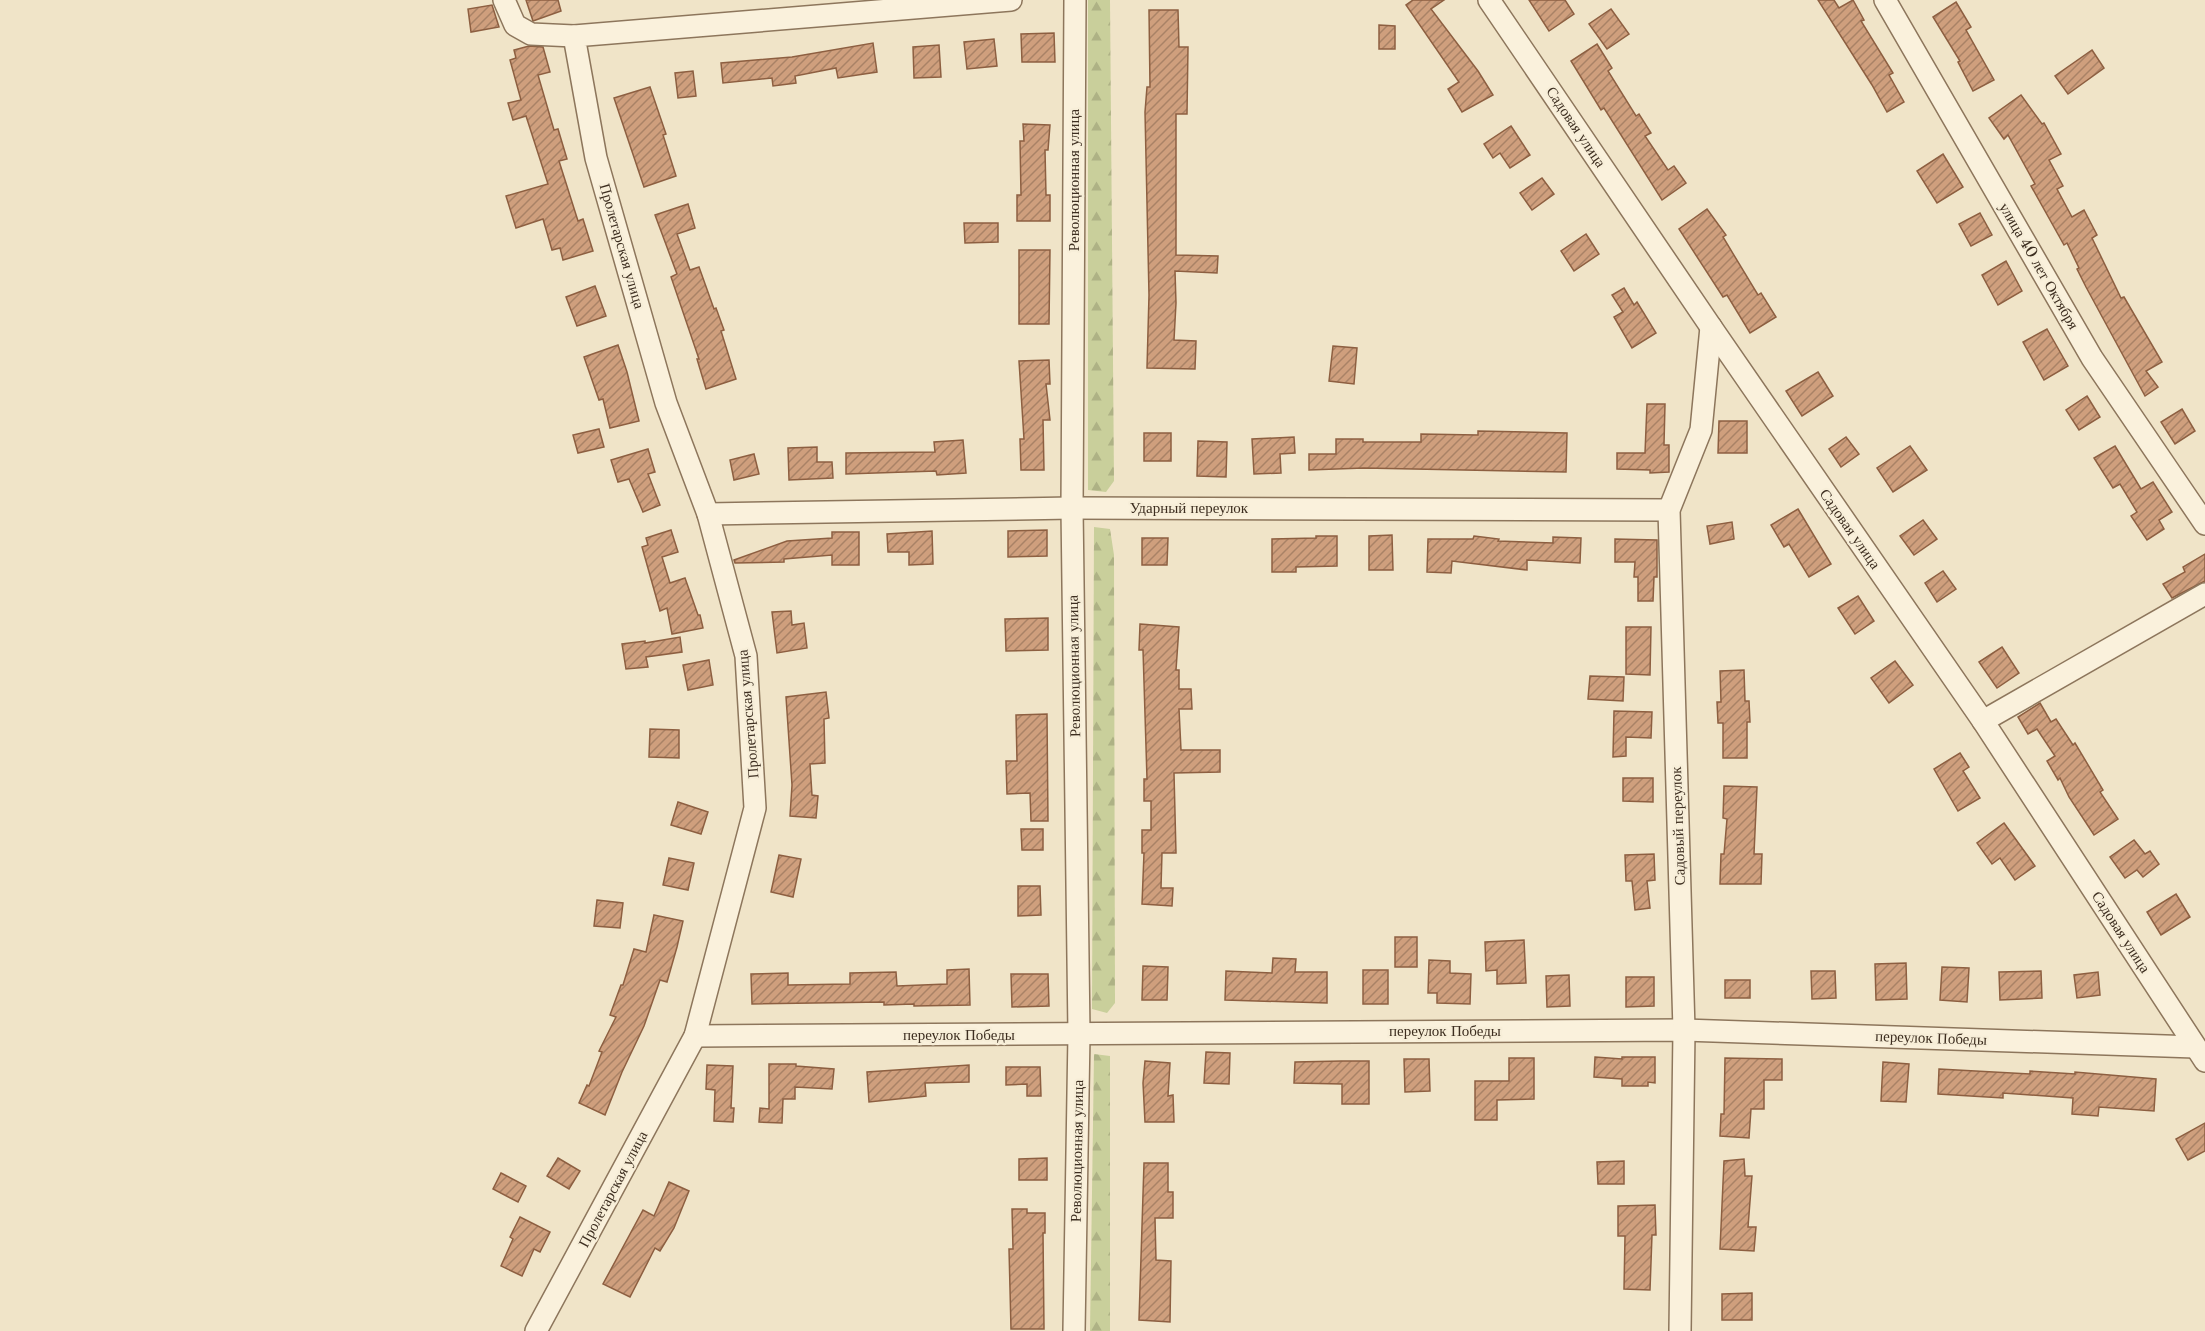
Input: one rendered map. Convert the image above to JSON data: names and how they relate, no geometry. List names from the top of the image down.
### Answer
{
  "streets": {
    "street": [
      "Садовая улица",
      "Революционная улица",
      "Пролетарская улица",
      "улица 40 лет Октября",
      "Ударный переулок",
      "Садовый переулок",
      "переулок Победы"
    ]
  },
  "crossings": [
    ["Садовая улица", "Садовый переулок"],
    ["Садовая улица", "переулок Победы"],
    ["Революционная улица", "Ударный переулок"],
    ["Революционная улица", "переулок Победы"],
    ["Пролетарская улица", "Ударный переулок"],
    ["Пролетарская улица", "переулок Победы"],
    ["Ударный переулок", "Садовый переулок"],
    ["Садовый переулок", "переулок Победы"]
  ]
}
